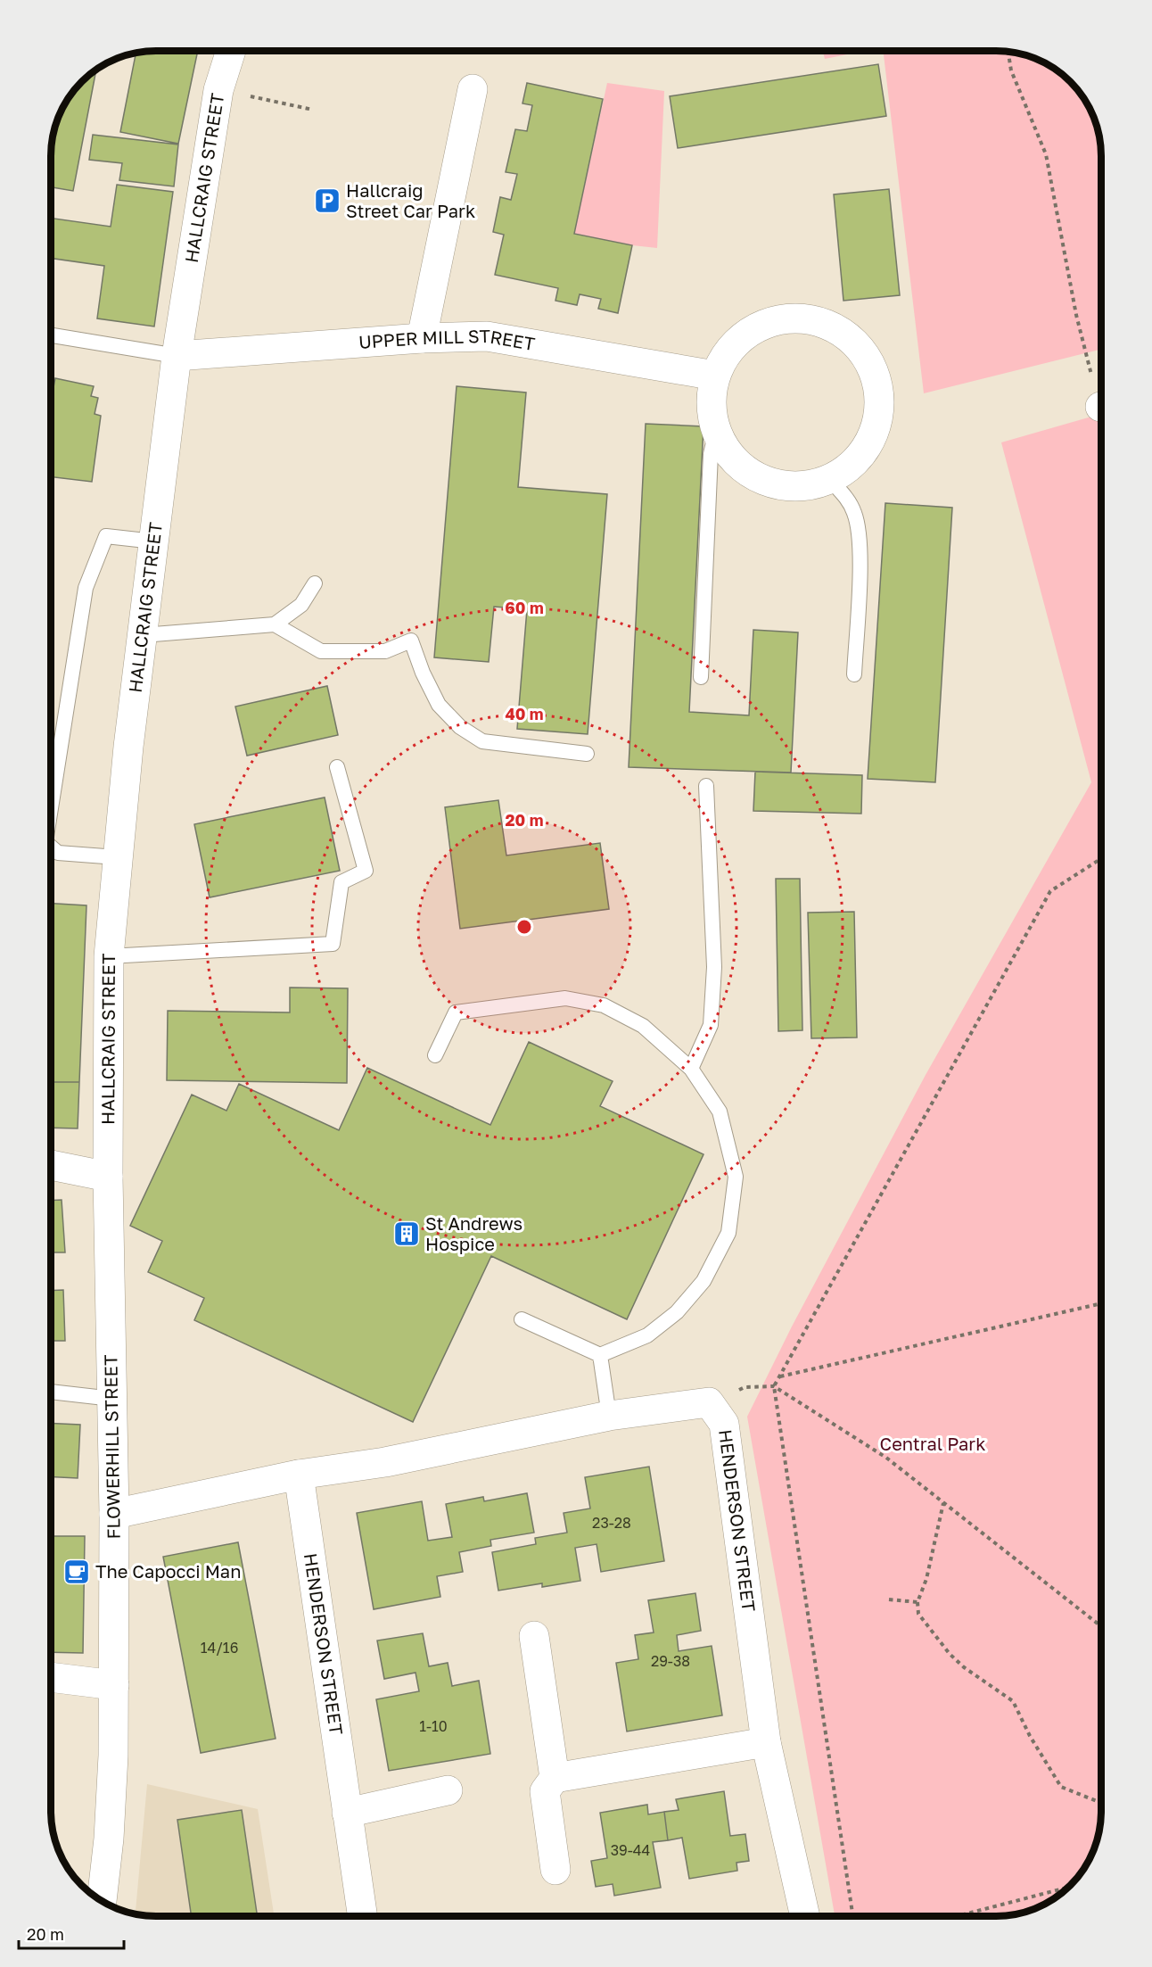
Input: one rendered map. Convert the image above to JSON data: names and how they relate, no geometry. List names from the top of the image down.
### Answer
{
  "streets": {
    "street": [
      "HALLCRAIG STREET",
      "UPPER MILL STREET",
      "FLOWERHILL STREET",
      "HENDERSON STREET"
    ]
  },
  "crossings": [
    ["HALLCRAIG STREET", "UPPER MILL STREET"],
    ["HALLCRAIG STREET", "FLOWERHILL STREET"]
  ],
  "parks": ["Central Park"],
  "places": {
    "parking": ["Hallcraig Street Car Park"],
    "building": ["St Andrews Hospice"],
    "cafe": ["The Capocci Man"]
  },
  "house_numbers": [
    "23-28",
    "14/16",
    "29-38",
    "1-10",
    "39-44"
  ],
  "scale_bar": "20 m",
  "rings": ["60 m", "40 m", "20 m"]
}
